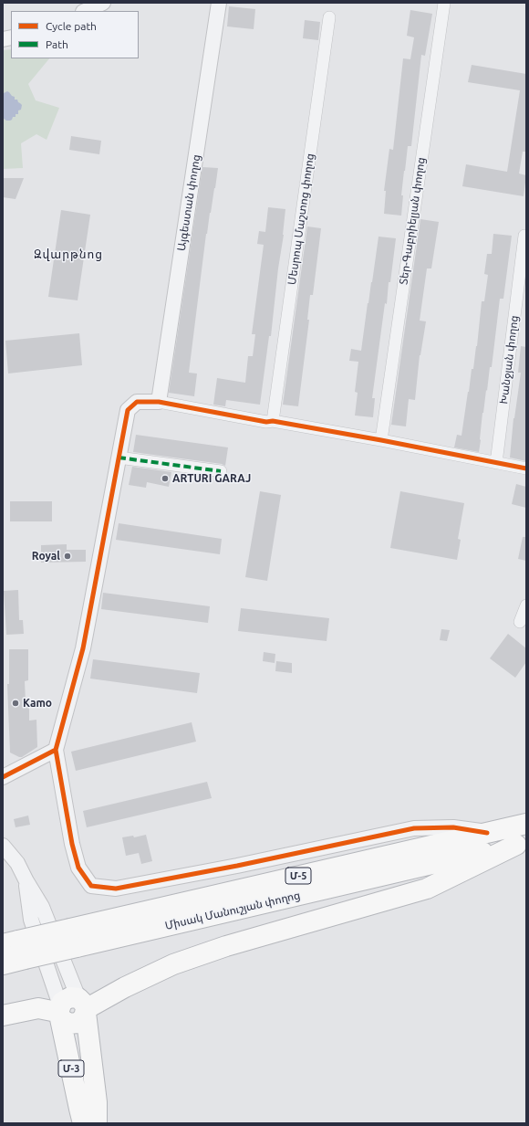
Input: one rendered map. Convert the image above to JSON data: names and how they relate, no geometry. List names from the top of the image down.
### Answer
{
  "streets": {
    "highway": ["Մ-5", "Միսակ Մանուշյան փողոց", "Մ-3"],
    "street": [
      "Այգեստան փողոց",
      "Մեսրոպ Մաշտոց փողոց",
      "Տեր-Գաբրիելյան փողոց",
      "Խանջյան փողոց"
    ]
  },
  "districts": ["Զվարթնոց"],
  "places": ["ARTURI GARAJ", "Royal", "Kamo"],
  "legend": ["Cycle path", "Path"]
}
